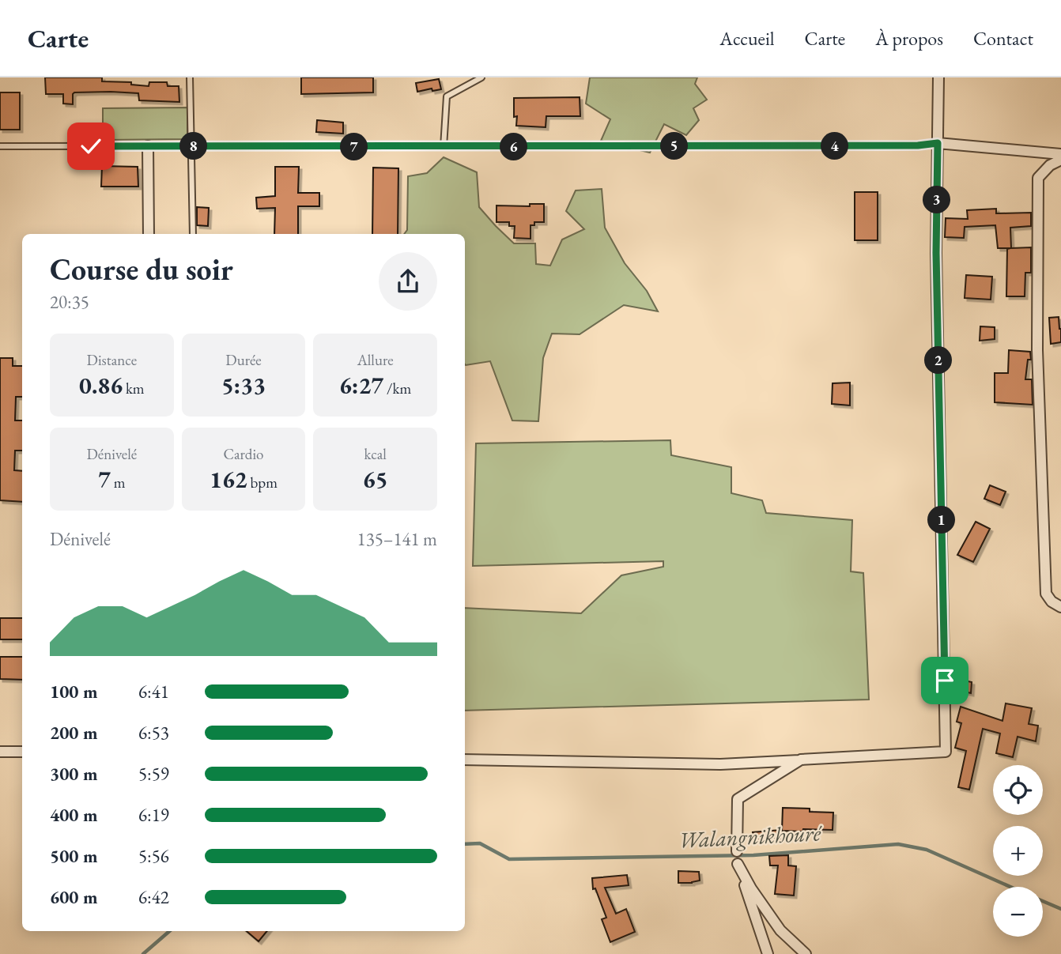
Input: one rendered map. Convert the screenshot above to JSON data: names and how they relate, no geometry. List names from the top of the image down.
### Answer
{
  "water": ["Walangnikhouré"],
  "page": {
    "header": "Carte",
    "nav": [
      "Accueil",
      "Carte",
      "À propos",
      "Contact"
    ],
    "pins": [
      "4",
      "5",
      "8",
      "6",
      "7",
      "3",
      "2",
      "1"
    ],
    "heading": ["Course du soir", "20:35"],
    "stats": [
      ["Distance", "0.86 km"],
      ["Durée", "5:33"],
      ["Allure", "6:27 /km"],
      ["Dénivelé", "7 m"],
      ["Cardio", "162 bpm"],
      ["kcal", "65"]
    ],
    "chart": ["Dénivelé", "135–141 m"],
    "list": [
      {
        "name": "100 m",
        "note": "6:41"
      },
      {
        "name": "200 m",
        "note": "6:53"
      },
      {
        "name": "300 m",
        "note": "5:59"
      },
      {
        "name": "400 m",
        "note": "6:19"
      },
      {
        "name": "500 m",
        "note": "5:56"
      },
      {
        "name": "600 m",
        "note": "6:42"
      }
    ],
    "map_buttons": ["+", "−"]
  }
}
